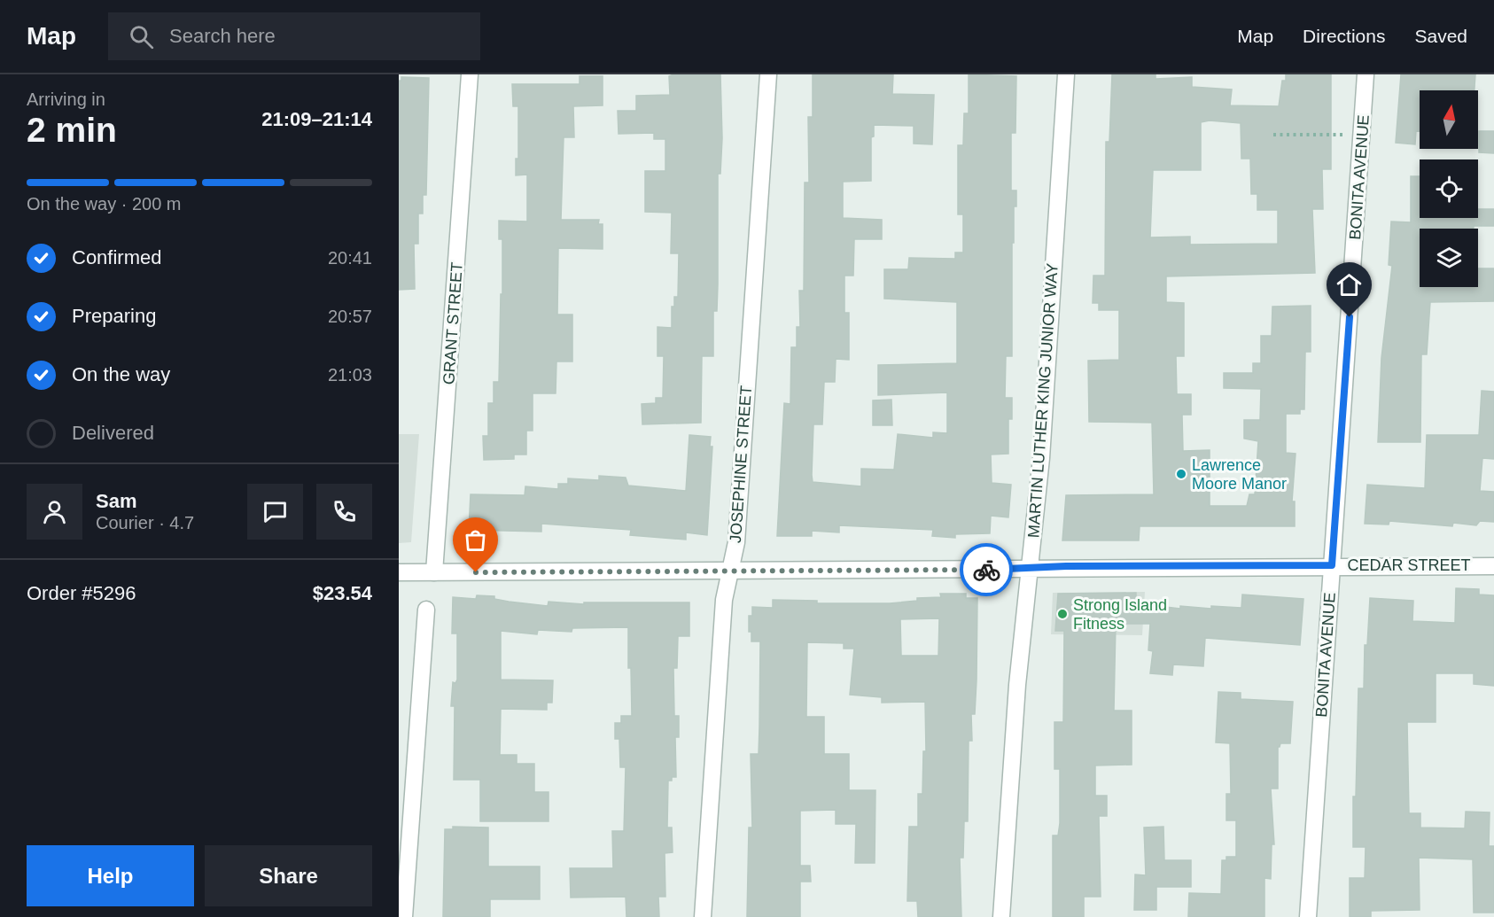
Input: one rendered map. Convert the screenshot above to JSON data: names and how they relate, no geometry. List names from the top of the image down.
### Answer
{
  "streets": {
    "street": [
      "BONITA AVENUE",
      "GRANT STREET",
      "MARTIN LUTHER KING JUNIOR WAY",
      "JOSEPHINE STREET",
      "CEDAR STREET"
    ]
  },
  "crossings": [
    ["BONITA AVENUE", "CEDAR STREET"],
    ["GRANT STREET", "CEDAR STREET"],
    ["MARTIN LUTHER KING JUNIOR WAY", "CEDAR STREET"],
    ["JOSEPHINE STREET", "CEDAR STREET"]
  ],
  "places": ["Lawrence Moore Manor", "Strong Island Fitness"],
  "north": "top",
  "page": {
    "header": "Map",
    "search": "Search here",
    "nav": ["Map", "Directions", "Saved"],
    "heading": ["2 min", "Arriving in", "21:09–21:14"],
    "panel": [
      "Sam",
      "Courier · 4.7",
      "Order #5296",
      "$23.54"
    ],
    "bar": "On the way · 200 m",
    "list": [
      ["Confirmed", "20:41"],
      ["Preparing", "20:57"],
      ["On the way", "21:03"],
      "Delivered"
    ],
    "buttons": ["Help", "Share"]
  }
}
